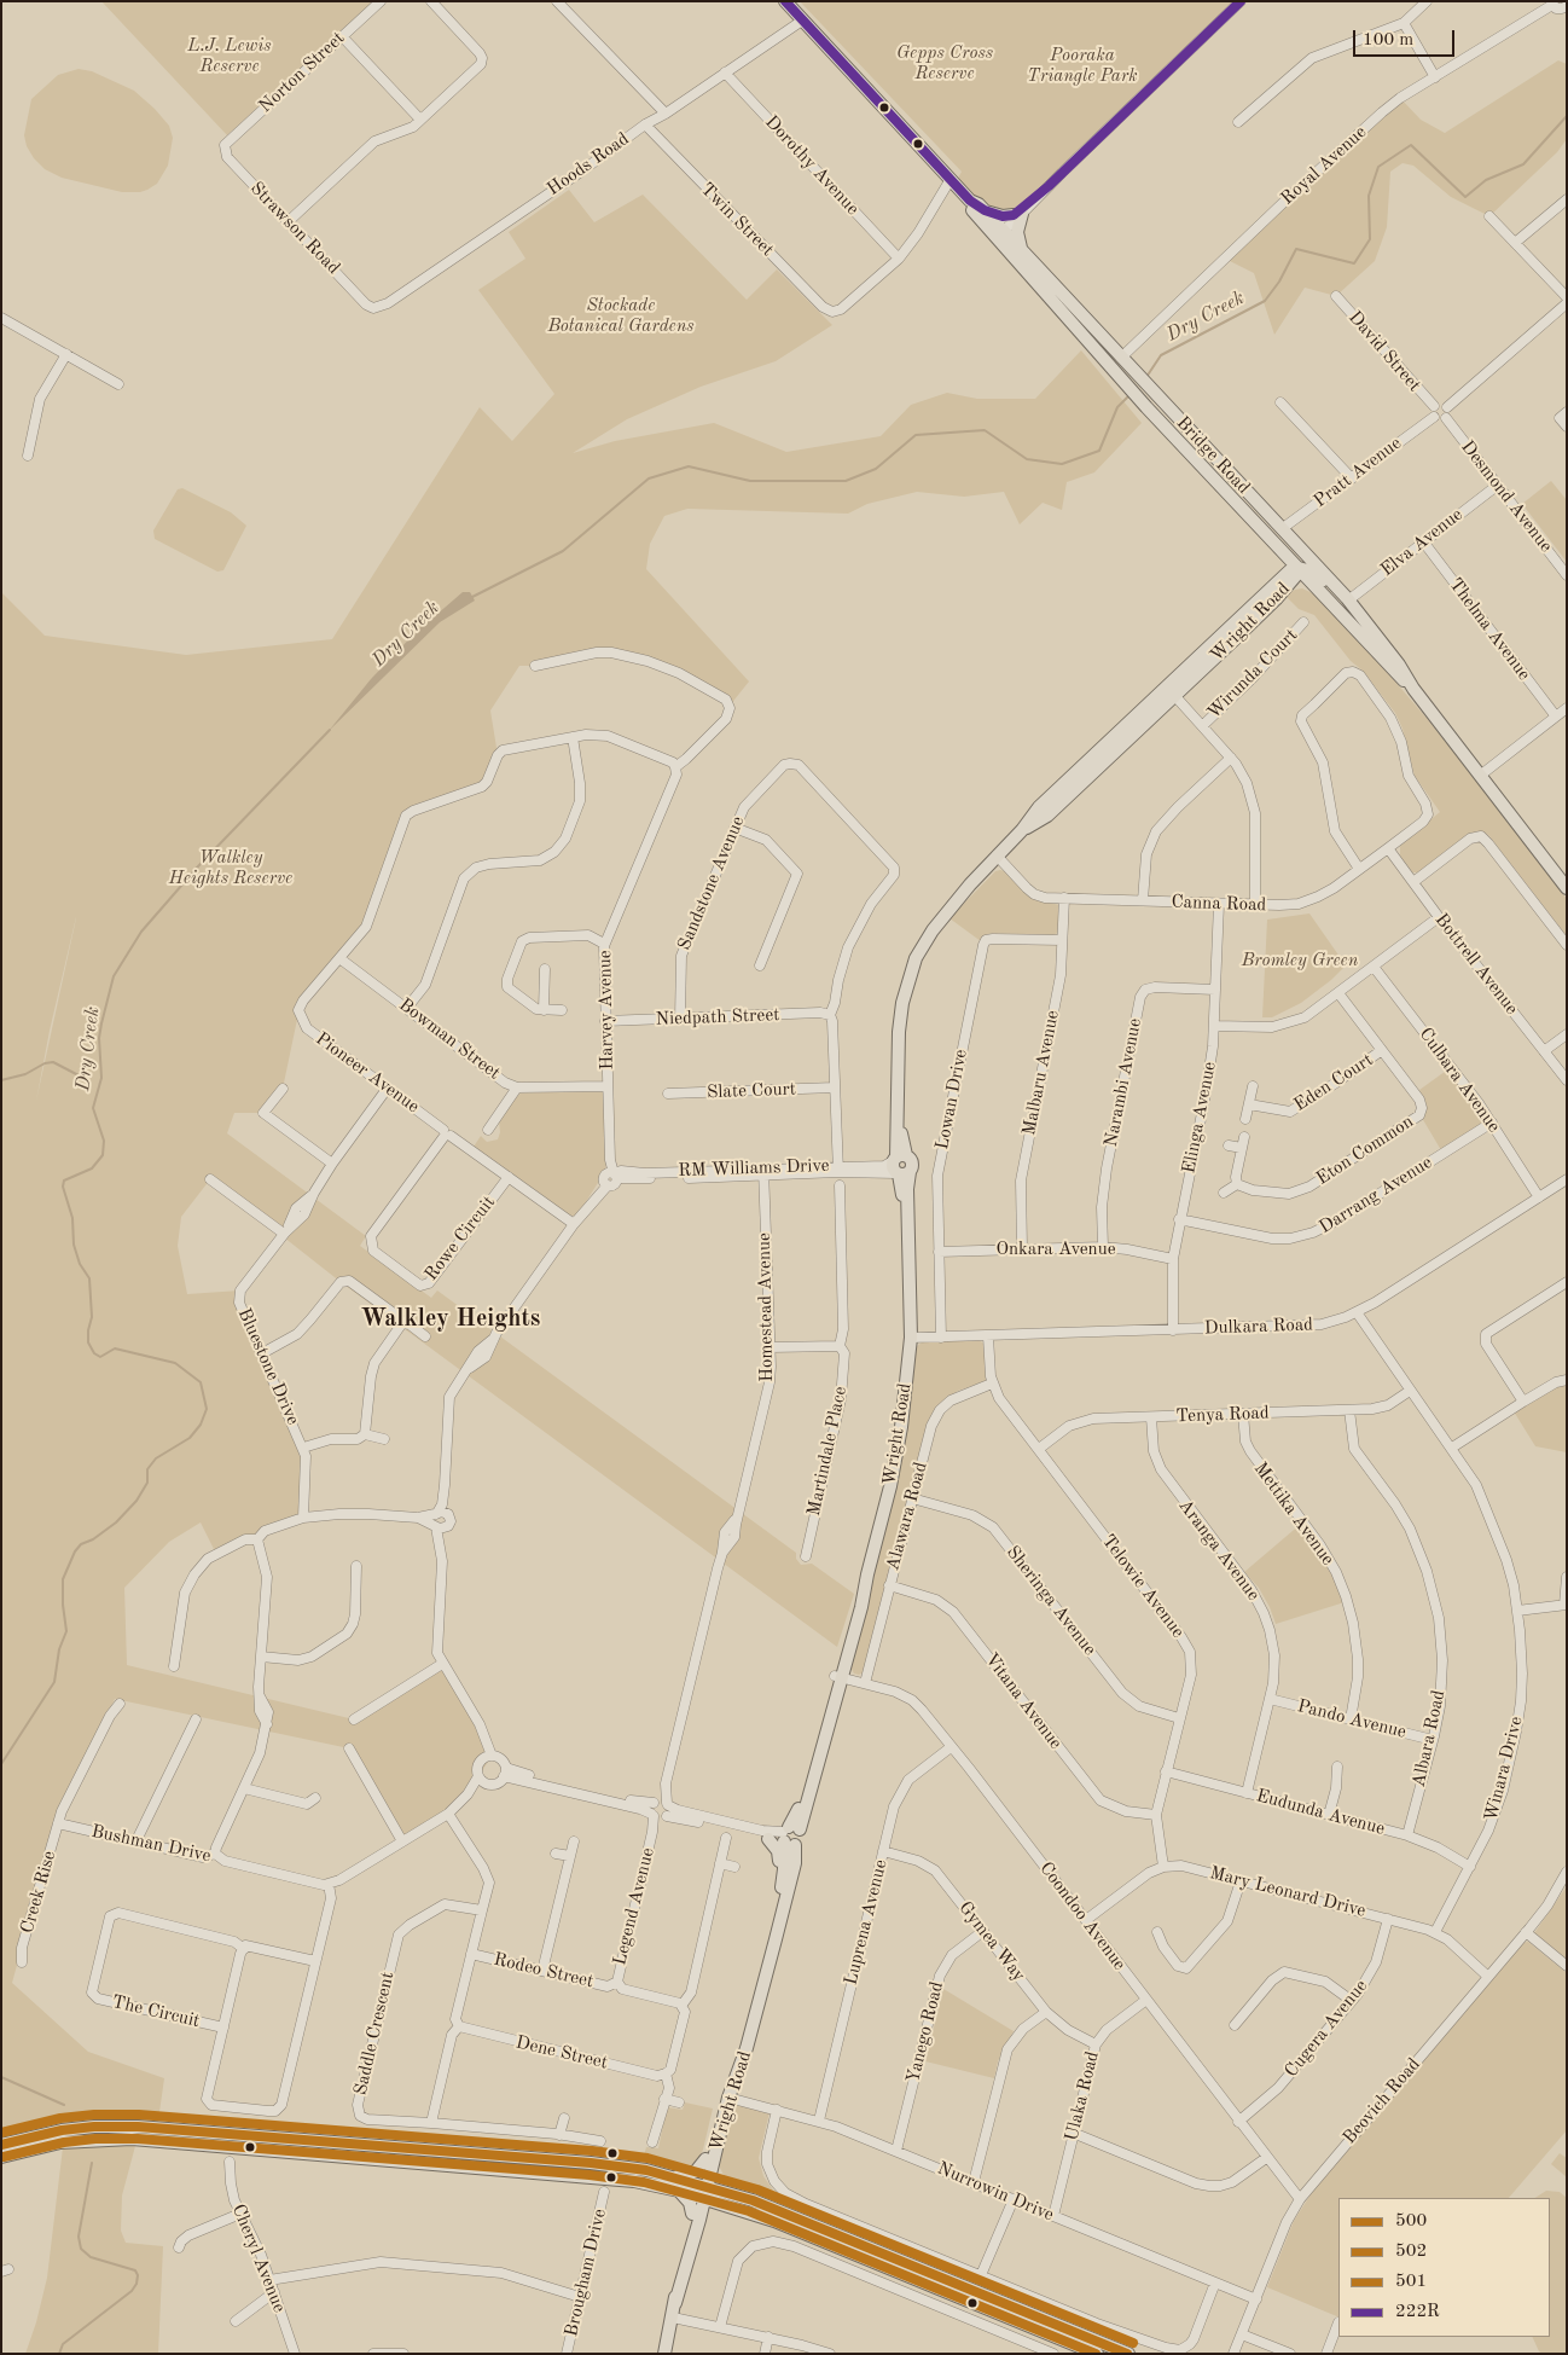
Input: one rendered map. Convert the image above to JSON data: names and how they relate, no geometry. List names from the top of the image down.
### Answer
{
  "streets": {
    "main road": ["Bridge Road", "Wright Road"],
    "street": [
      "Norton Street",
      "Hoods Road",
      "Dorothy Avenue",
      "Royal Avenue",
      "Twin Street",
      "Strawson Road",
      "David Street",
      "Pratt Avenue",
      "Desmond Avenue",
      "Elva Avenue",
      "Thelma Avenue",
      "Wirunda Court",
      "Sandstone Avenue",
      "Canna Road",
      "Bottrell Avenue",
      "Harvey Avenue",
      "Niedpath Street",
      "Bowman Street",
      "Pioneer Avenue",
      "Malbaru Avenue",
      "Culbara Avenue",
      "Narambi Avenue",
      "Eden Court",
      "Slate Court",
      "Lowan Drive",
      "Elinga Avenue",
      "Eton Common",
      "RM Williams Drive",
      "Darrang Avenue",
      "Rowe Circuit",
      "Onkara Avenue",
      "Homestead Avenue",
      "Dulkara Road",
      "Bluestone Drive",
      "Tenya Road",
      "Martindale Place",
      "Mettika Avenue",
      "Alawara Road",
      "Aranga Avenue",
      "Telowie Avenue",
      "Sheringa Avenue",
      "Vitana Avenue",
      "Pando Avenue",
      "Albara Road",
      "Winara Drive",
      "Eudunda Avenue",
      "Bushman Drive",
      "Creek Rise",
      "Mary Leonard Drive",
      "Legend Avenue",
      "Coondoo Avenue",
      "Luprena Avenue",
      "Gymea Way",
      "Rodeo Street",
      "The Circuit",
      "Cugera Avenue",
      "Yanego Road",
      "Saddle Crescent",
      "Dene Street",
      "Ulaka Road",
      "Beovich Road",
      "Nurrowin Drive",
      "Cheryl Avenue",
      "Brougham Drive"
    ]
  },
  "crossings": [
    ["Norton Street", "Strawson Road"],
    ["Hoods Road", "Dorothy Avenue"],
    ["Hoods Road", "Twin Street"],
    ["Hoods Road", "Strawson Road"],
    ["Dorothy Avenue", "Twin Street"],
    ["Royal Avenue", "Bridge Road"],
    ["David Street", "Pratt Avenue"],
    ["David Street", "Desmond Avenue"],
    ["Bridge Road", "Pratt Avenue"],
    ["Bridge Road", "Elva Avenue"],
    ["Bridge Road", "Wright Road"],
    ["Pratt Avenue", "Desmond Avenue"],
    ["Desmond Avenue", "Elva Avenue"],
    ["Elva Avenue", "Thelma Avenue"],
    ["Wright Road", "Canna Road"],
    ["Wright Road", "RM Williams Drive"],
    ["Wright Road", "Dulkara Road"],
    ["Wright Road", "Coondoo Avenue"],
    ["Wright Road", "Nurrowin Drive"],
    ["Sandstone Avenue", "Niedpath Street"],
    ["Canna Road", "Bottrell Avenue"],
    ["Canna Road", "Malbaru Avenue"],
    ["Canna Road", "Elinga Avenue"],
    ["Harvey Avenue", "Niedpath Street"],
    ["Harvey Avenue", "Bowman Street"],
    ["Harvey Avenue", "RM Williams Drive"],
    ["Bowman Street", "Pioneer Avenue"],
    ["Pioneer Avenue", "Rowe Circuit"],
    ["Pioneer Avenue", "Bluestone Drive"],
    ["Malbaru Avenue", "Lowan Drive"],
    ["Malbaru Avenue", "Onkara Avenue"],
    ["Culbara Avenue", "Darrang Avenue"],
    ["Culbara Avenue", "Dulkara Road"],
    ["Narambi Avenue", "Elinga Avenue"],
    ["Narambi Avenue", "Onkara Avenue"],
    ["Eden Court", "Eton Common"],
    ["Lowan Drive", "Onkara Avenue"],
    ["Lowan Drive", "Dulkara Road"],
    ["Elinga Avenue", "Darrang Avenue"],
    ["Elinga Avenue", "Onkara Avenue"],
    ["Elinga Avenue", "Dulkara Road"],
    ["RM Williams Drive", "Homestead Avenue"],
    ["Dulkara Road", "Telowie Avenue"],
    ["Dulkara Road", "Winara Drive"],
    ["Tenya Road", "Mettika Avenue"],
    ["Tenya Road", "Aranga Avenue"],
    ["Tenya Road", "Telowie Avenue"],
    ["Tenya Road", "Albara Road"],
    ["Tenya Road", "Winara Drive"],
    ["Mettika Avenue", "Pando Avenue"],
    ["Alawara Road", "Telowie Avenue"],
    ["Alawara Road", "Sheringa Avenue"],
    ["Alawara Road", "Vitana Avenue"],
    ["Alawara Road", "Coondoo Avenue"],
    ["Aranga Avenue", "Pando Avenue"],
    ["Aranga Avenue", "Eudunda Avenue"],
    ["Telowie Avenue", "Sheringa Avenue"],
    ["Telowie Avenue", "Vitana Avenue"],
    ["Telowie Avenue", "Eudunda Avenue"],
    ["Telowie Avenue", "Mary Leonard Drive"],
    ["Pando Avenue", "Albara Road"],
    ["Albara Road", "Eudunda Avenue"],
    ["Winara Drive", "Eudunda Avenue"],
    ["Winara Drive", "Mary Leonard Drive"],
    ["Bushman Drive", "Creek Rise"],
    ["Mary Leonard Drive", "Cugera Avenue"],
    ["Mary Leonard Drive", "Beovich Road"],
    ["Legend Avenue", "Rodeo Street"],
    ["Coondoo Avenue", "Luprena Avenue"],
    ["Coondoo Avenue", "Cugera Avenue"],
    ["Coondoo Avenue", "Ulaka Road"],
    ["Coondoo Avenue", "Beovich Road"],
    ["Luprena Avenue", "Gymea Way"],
    ["Luprena Avenue", "Nurrowin Drive"],
    ["Gymea Way", "Yanego Road"],
    ["Gymea Way", "Ulaka Road"],
    ["Yanego Road", "Nurrowin Drive"],
    ["Ulaka Road", "Nurrowin Drive"],
    ["Beovich Road", "Nurrowin Drive"]
  ],
  "districts": ["Walkley Heights"],
  "water": ["Dry Creek"],
  "parks": [
    "L.J. Lewis Reserve",
    "Gepps Cross Reserve",
    "Pooraka Triangle Park",
    "Stockade Botanical Gardens",
    "Walkley Heights Reserve",
    "Bromley Green"
  ],
  "lines": [
    "transit line 222R",
    "transit line 501",
    "transit line 500",
    "transit line 502"
  ],
  "legend": [
    "500",
    "502",
    "501",
    "222R"
  ],
  "scale_bar": "100 m"
}
